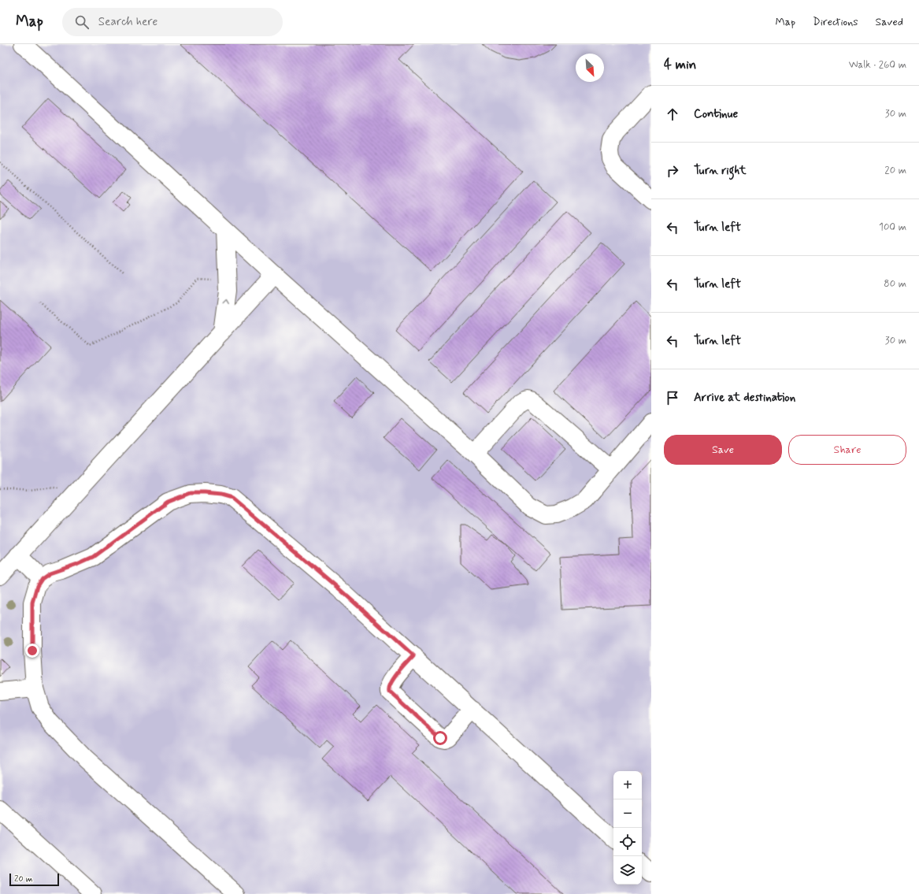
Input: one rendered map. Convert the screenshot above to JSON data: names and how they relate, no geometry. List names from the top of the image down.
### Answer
{
  "scale_bar": "20 m",
  "north": "bottom right",
  "page": {
    "header": "Map",
    "search": "Search here",
    "nav": ["Map", "Directions", "Saved"],
    "heading": ["4 min", "Walk · 260 m"],
    "list": [
      ["Continue", "30 m"],
      ["Turn right", "20 m"],
      ["Turn left", "100 m"],
      ["Turn left", "80 m"],
      ["Turn left", "30 m"],
      "Arrive at destination"
    ],
    "buttons": ["Save", "Share"],
    "map_buttons": ["+", "−"],
    "scale": "20 m"
  }
}
